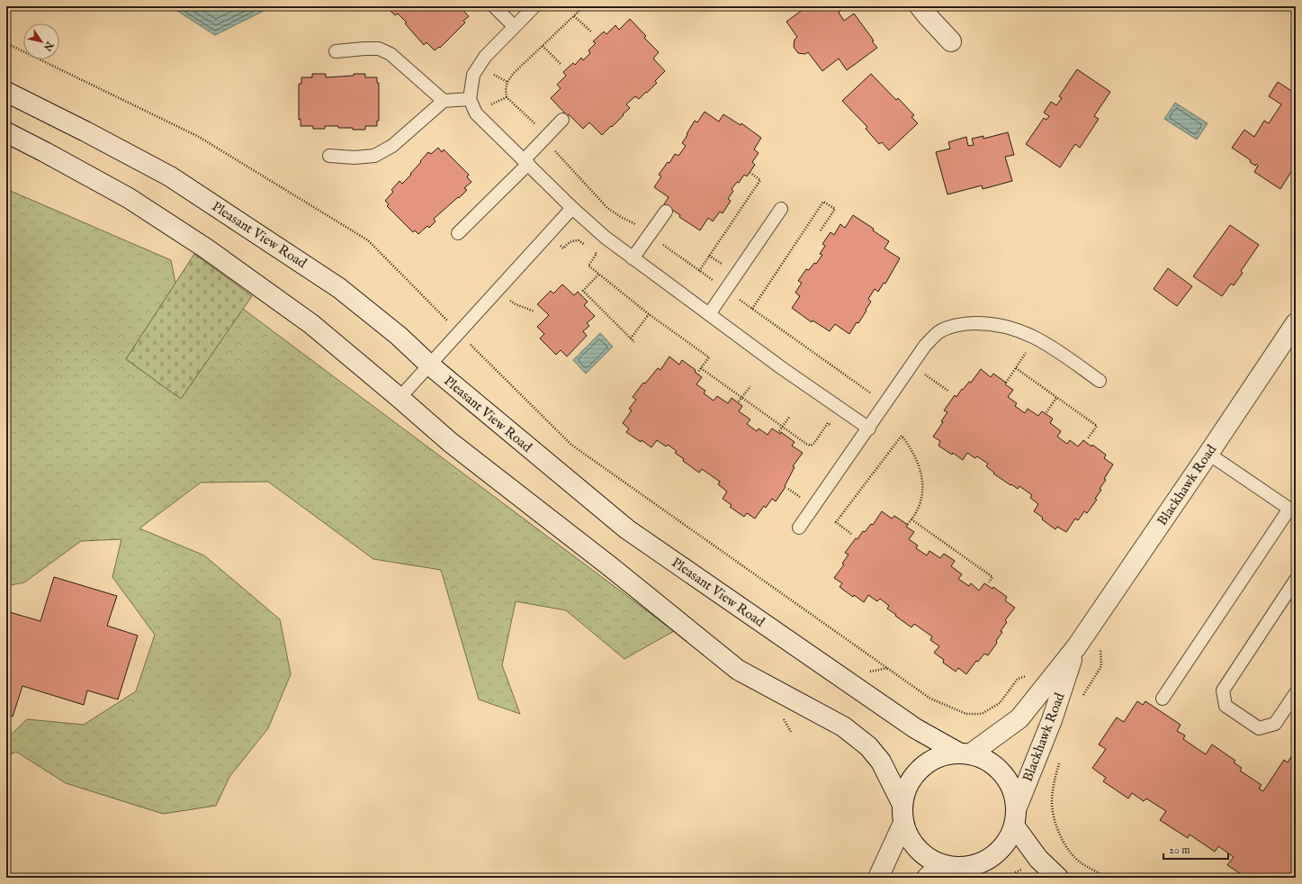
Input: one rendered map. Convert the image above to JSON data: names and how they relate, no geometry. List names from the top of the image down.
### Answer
{
  "streets": {
    "main road": ["Pleasant View Road", "Blackhawk Road"]
  },
  "crossings": [
    ["Pleasant View Road", "Blackhawk Road"]
  ],
  "scale_bar": "20 m",
  "north": "bottom right"
}
